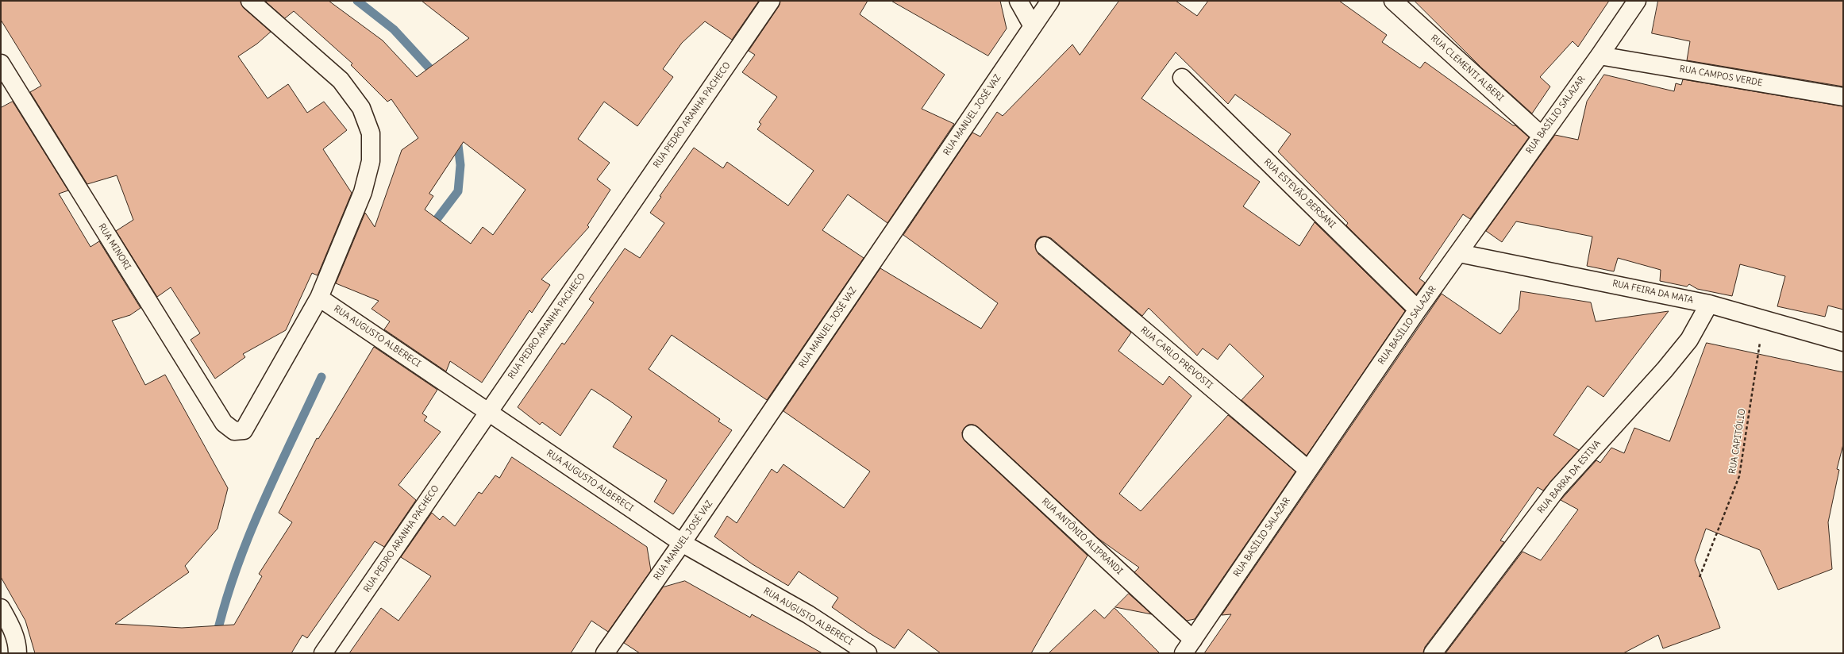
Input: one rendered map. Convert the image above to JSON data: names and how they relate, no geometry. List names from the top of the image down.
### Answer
{
  "streets": {
    "street": [
      "RUA CLEMENTI ALBERI",
      "RUA CAMPOS VERDE",
      "RUA PEDRO ARANHA PACHECO",
      "RUA MANUEL JOSÉ VAZ",
      "RUA BASÍLIO SALAZAR",
      "RUA ESTEVÃO BERSANI",
      "RUA MINORI",
      "RUA FEIRA DA MATA",
      "RUA AUGUSTO ALBERECI",
      "RUA CARLO PREVOSTI",
      "RUA BARRA DA ESTIVA",
      "RUA ANTÔNIO ALIPRANDI"
    ],
    "path": ["RUA CAPITÓLIO"]
  },
  "crossings": [
    ["RUA CLEMENTI ALBERI", "RUA BASÍLIO SALAZAR"],
    ["RUA CAMPOS VERDE", "RUA BASÍLIO SALAZAR"],
    ["RUA PEDRO ARANHA PACHECO", "RUA AUGUSTO ALBERECI"],
    ["RUA MANUEL JOSÉ VAZ", "RUA AUGUSTO ALBERECI"],
    ["RUA BASÍLIO SALAZAR", "RUA ESTEVÃO BERSANI"],
    ["RUA BASÍLIO SALAZAR", "RUA FEIRA DA MATA"],
    ["RUA BASÍLIO SALAZAR", "RUA CARLO PREVOSTI"],
    ["RUA BASÍLIO SALAZAR", "RUA ANTÔNIO ALIPRANDI"],
    ["RUA MINORI", "RUA AUGUSTO ALBERECI"],
    ["RUA FEIRA DA MATA", "RUA CAPITÓLIO"],
    ["RUA FEIRA DA MATA", "RUA BARRA DA ESTIVA"]
  ]
}
